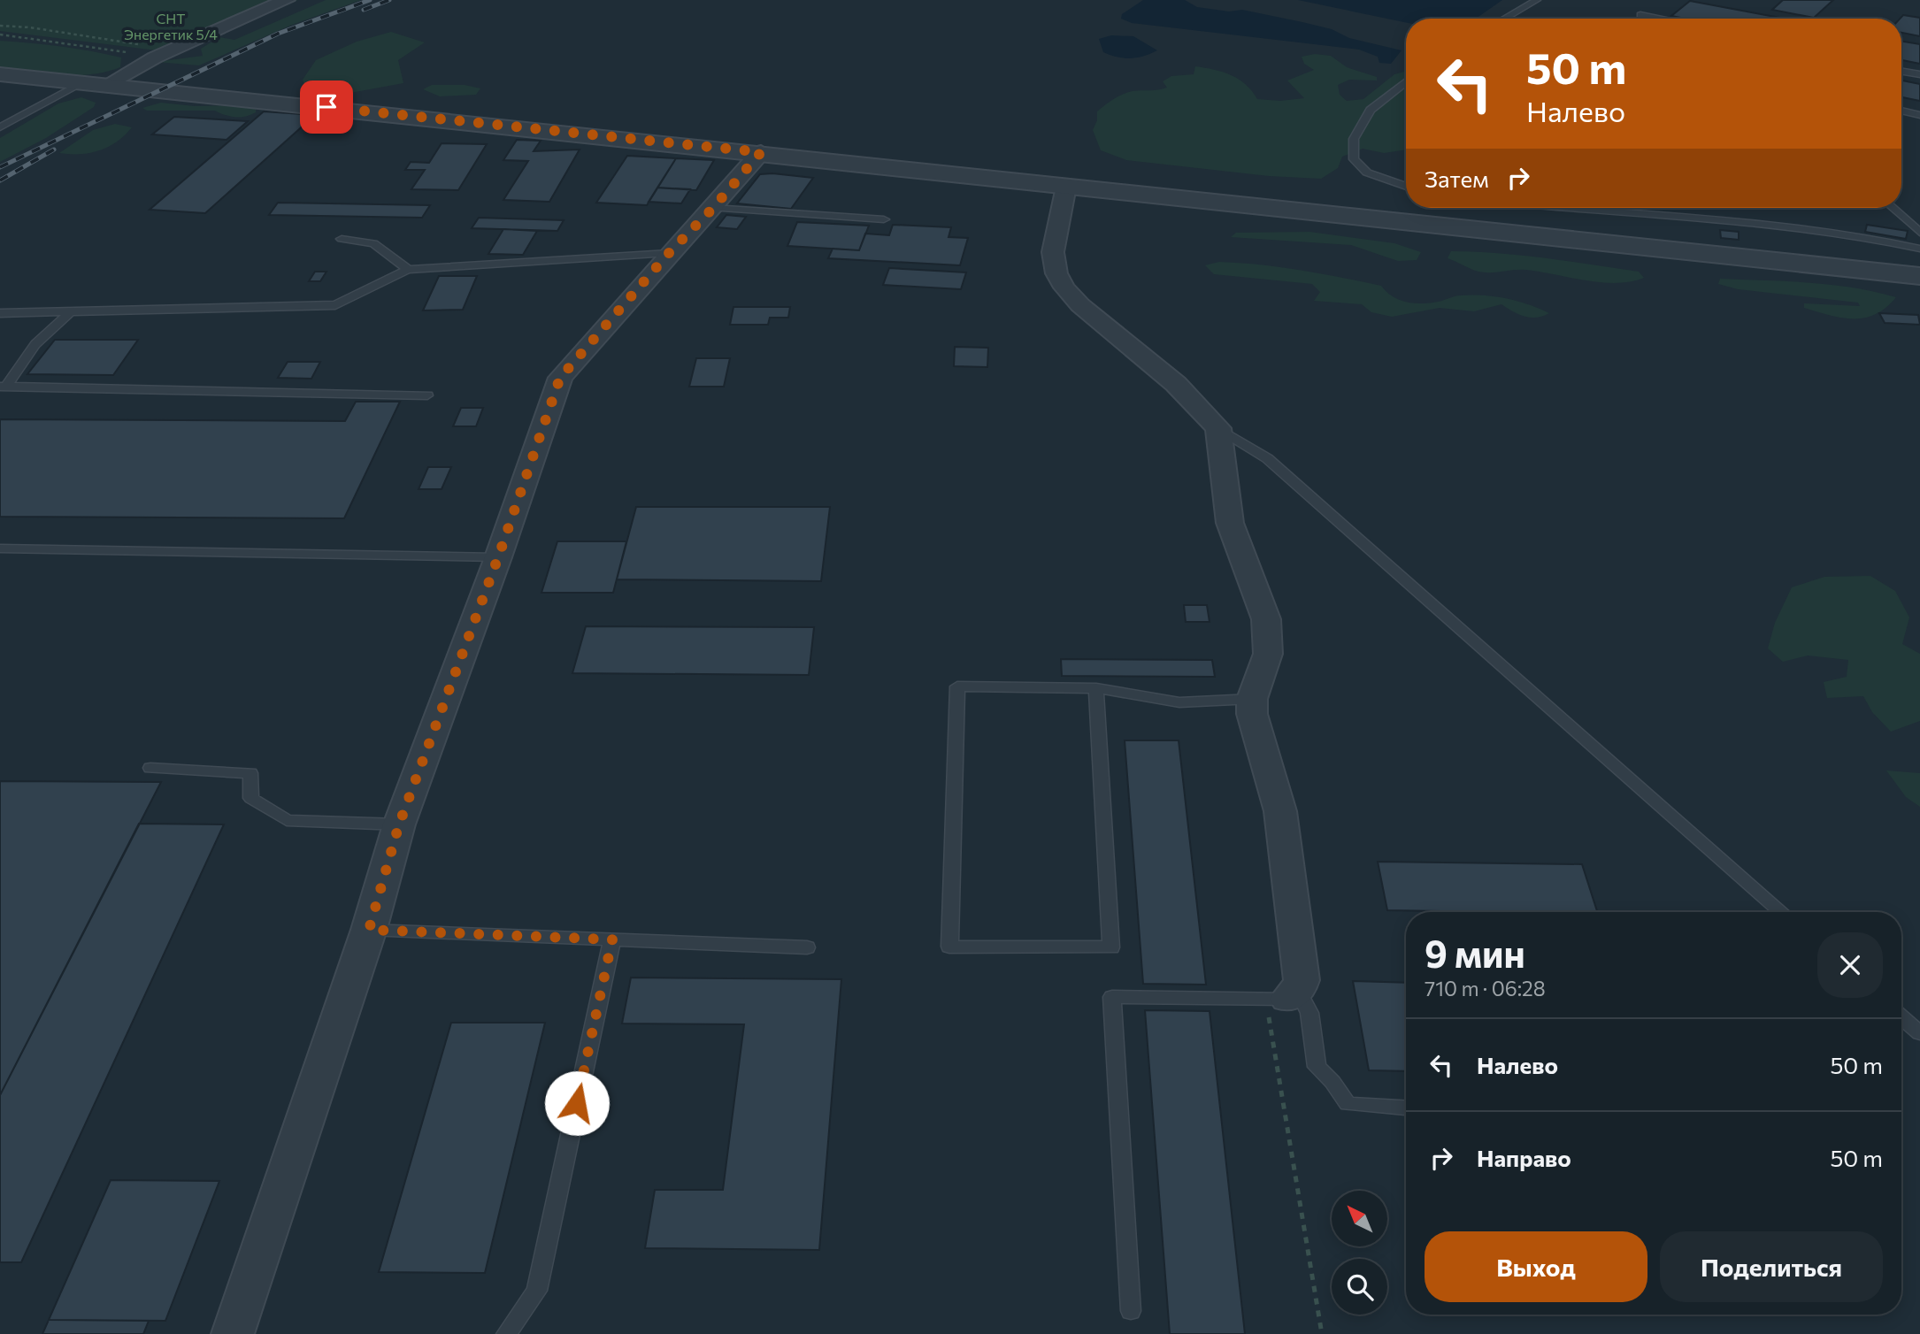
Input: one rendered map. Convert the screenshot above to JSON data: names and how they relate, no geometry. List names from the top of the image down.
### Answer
{
  "parks": ["СНТ Энергетик 5/4"],
  "north": "top left",
  "page": {
    "turn": ["50 m", "Налево"],
    "then": "Затем",
    "heading": ["9 мин", "710 m · 06:28"],
    "list": [
      {
        "name": "Налево",
        "value": "50 m"
      },
      {
        "name": "Направо",
        "value": "50 m"
      }
    ],
    "buttons": ["Выход", "Поделиться"]
  }
}
